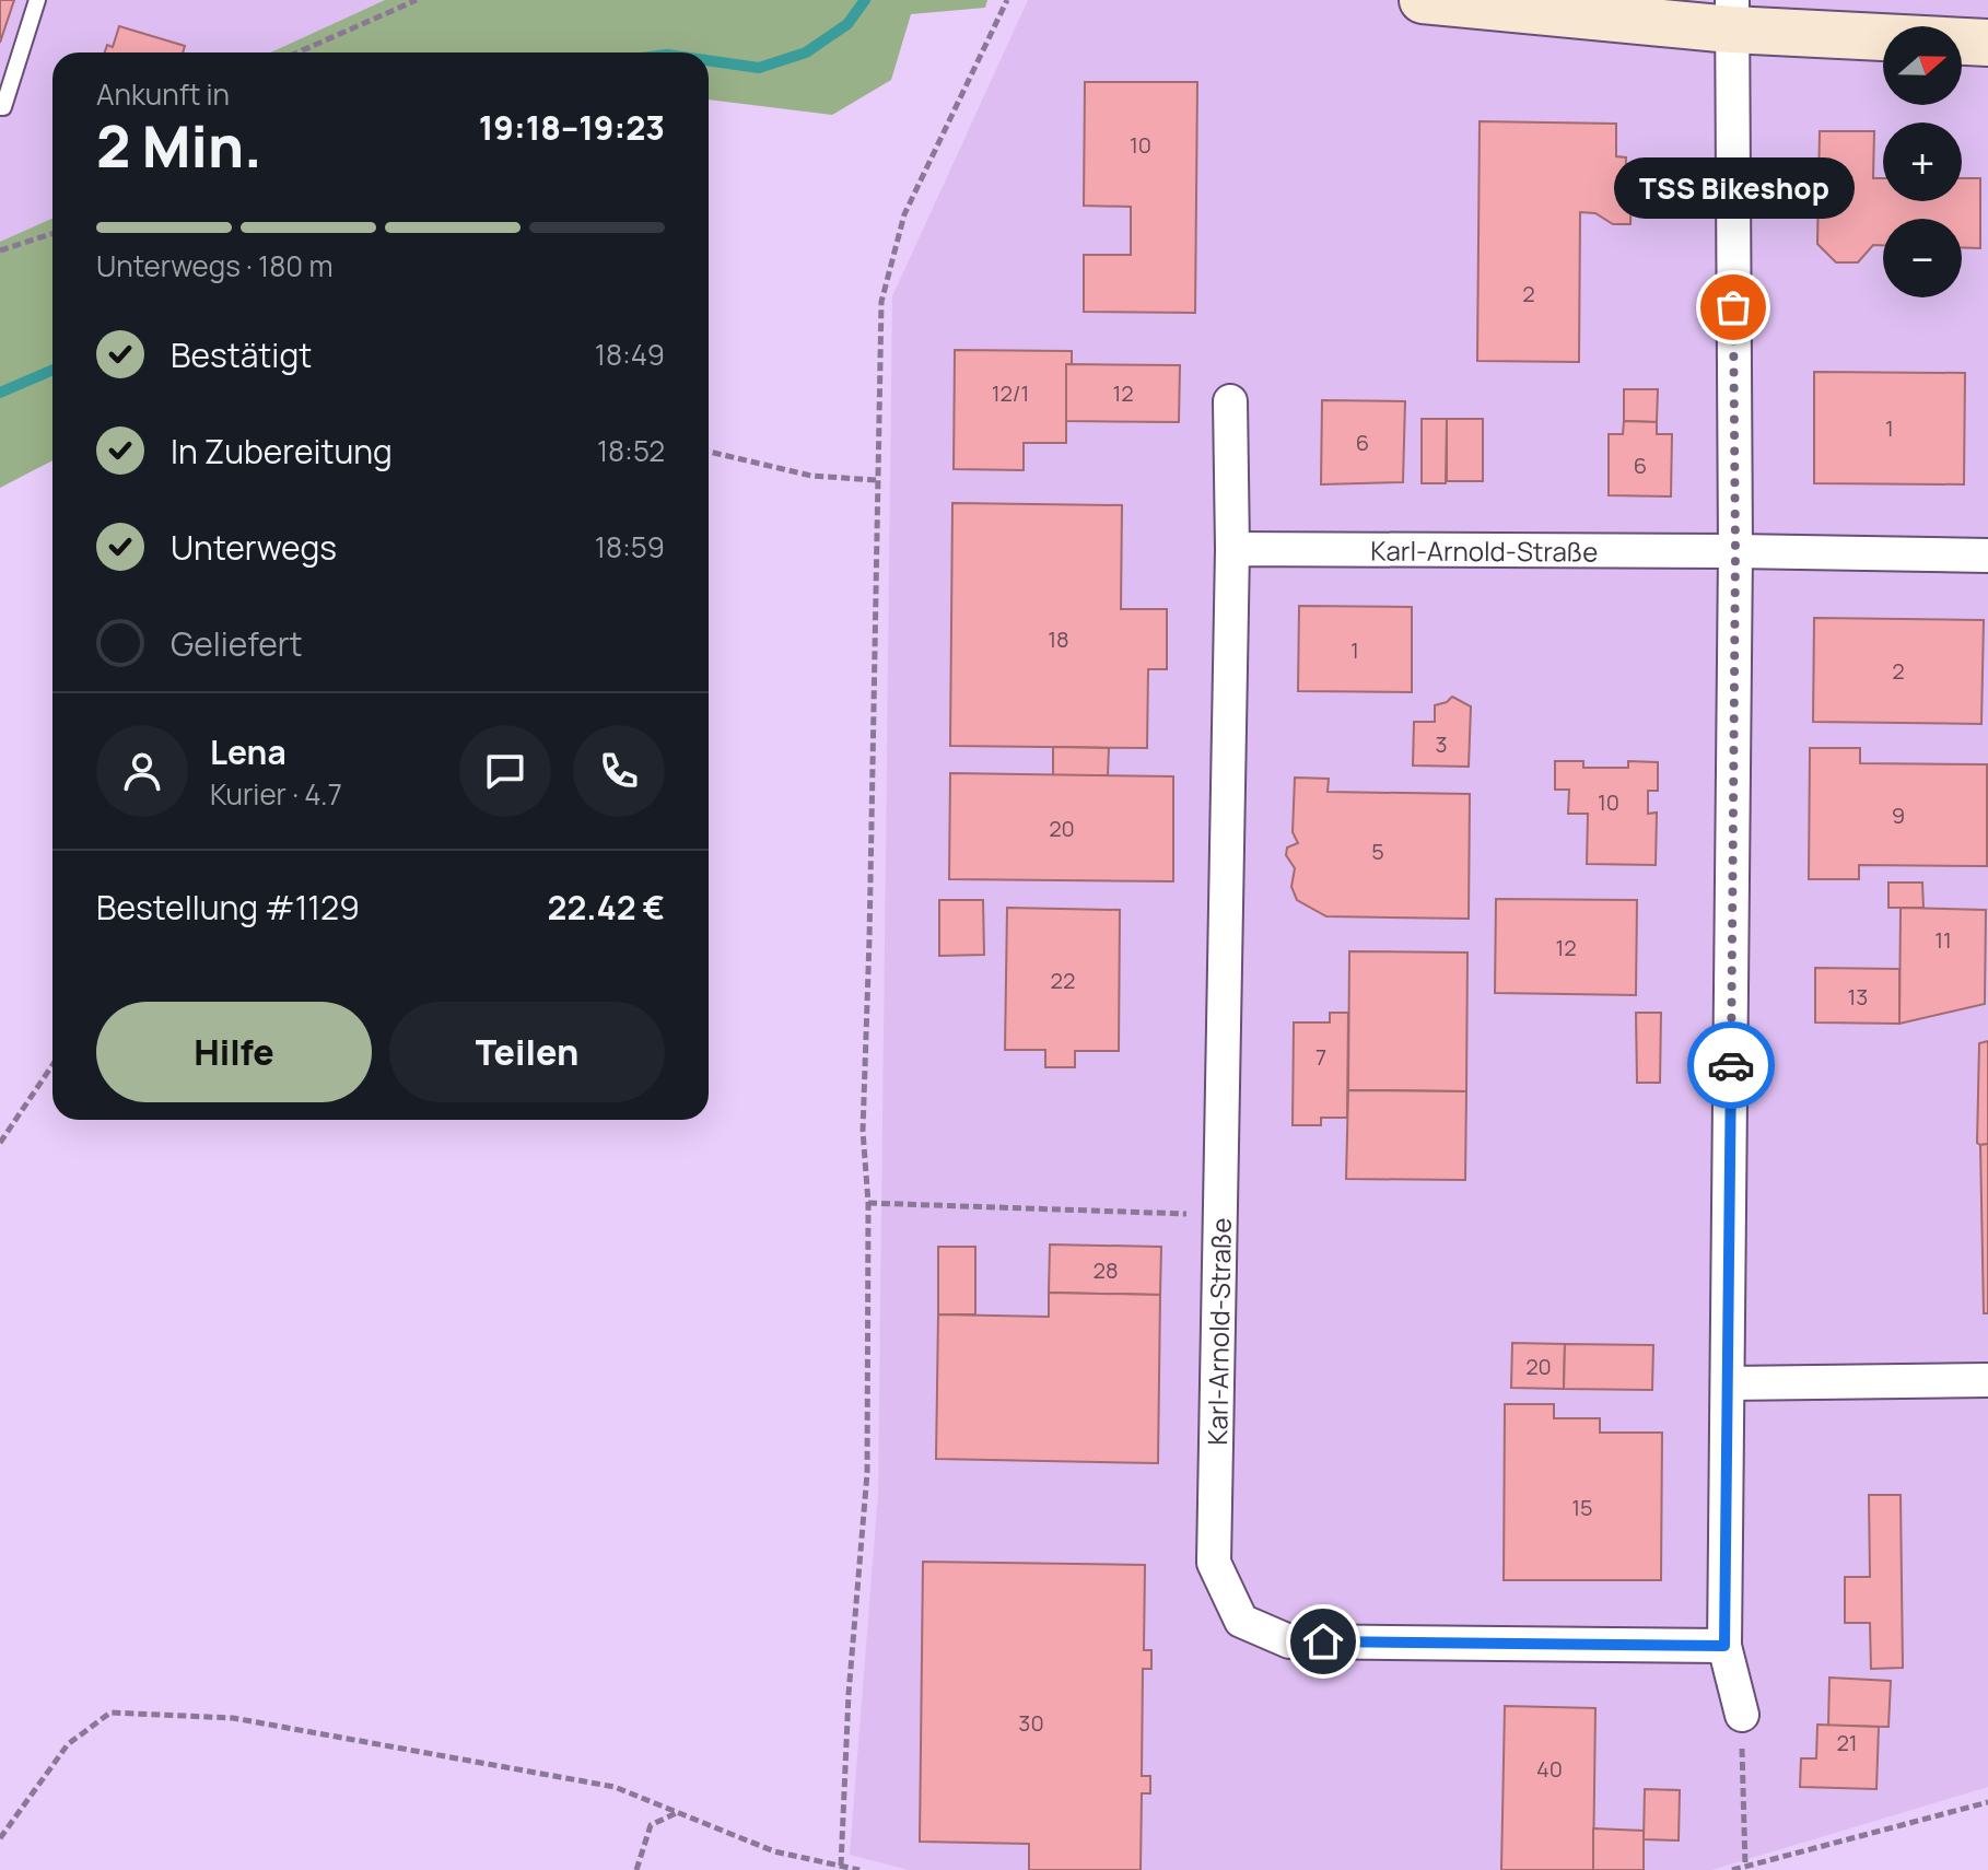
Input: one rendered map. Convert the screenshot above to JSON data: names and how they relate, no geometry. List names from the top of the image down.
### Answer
{
  "streets": {
    "street": ["Karl-Arnold-Straße"]
  },
  "places": ["TSS Bikeshop"],
  "house_numbers": [
    "10",
    "2",
    "12/1",
    "12",
    "1",
    "6",
    "6",
    "18",
    "1",
    "2",
    "3",
    "10",
    "9",
    "20",
    "5",
    "11",
    "12",
    "22",
    "13",
    "7",
    "28",
    "20",
    "15",
    "30",
    "21",
    "40"
  ],
  "north": "right",
  "page": {
    "map_buttons": ["+", "−"],
    "heading": ["2 Min.", "Ankunft in", "19:18–19:23"],
    "panel": [
      "Lena",
      "Kurier · 4.7",
      "Bestellung #1129",
      "22.42 €"
    ],
    "bubble": "TSS Bikeshop",
    "bar": "Unterwegs · 180 m",
    "list": [
      ["Bestätigt", "18:49"],
      ["In Zubereitung", "18:52"],
      ["Unterwegs", "18:59"],
      "Geliefert"
    ],
    "buttons": ["Hilfe", "Teilen"]
  }
}
